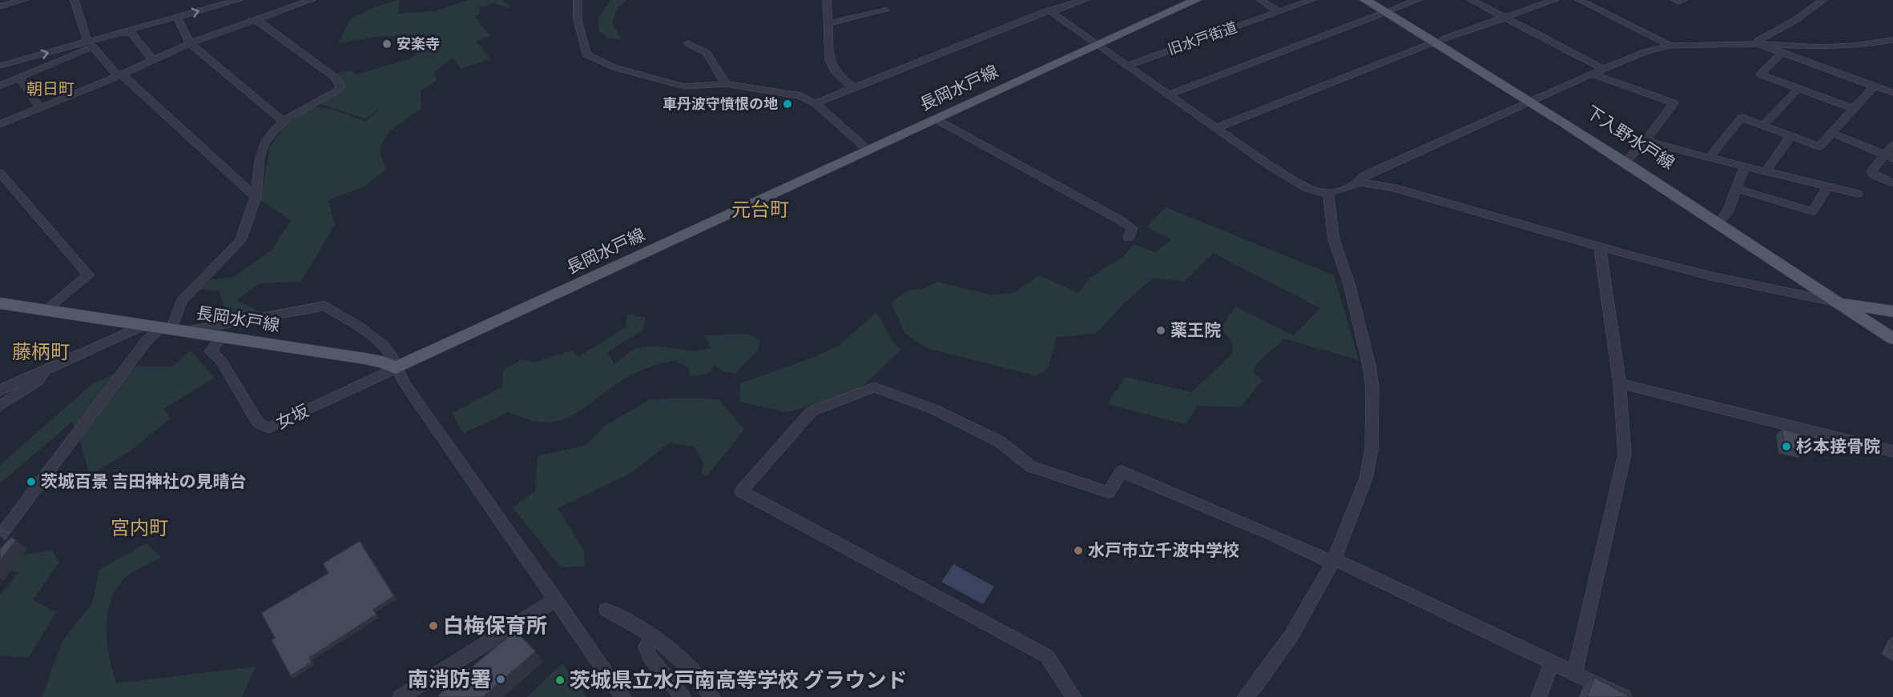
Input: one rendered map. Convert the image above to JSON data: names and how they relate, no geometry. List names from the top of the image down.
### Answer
{
  "streets": {
    "main road": ["長岡水戸線", "下入野水戸線"],
    "street": ["旧水戸街道", "女坂"]
  },
  "crossings": [
    ["長岡水戸線", "女坂"]
  ],
  "districts": [
    "朝日町",
    "元台町",
    "藤柄町",
    "宮内町"
  ],
  "places": [
    "安楽寺",
    "車丹波守憤恨の地",
    "薬王院",
    "杉本接骨院",
    "茨城百景 吉田神社の見晴台",
    "水戸市立千波中学校",
    "白梅保育所",
    "南消防署",
    "茨城県立水戸南高等学校 グラウンド"
  ]
}
